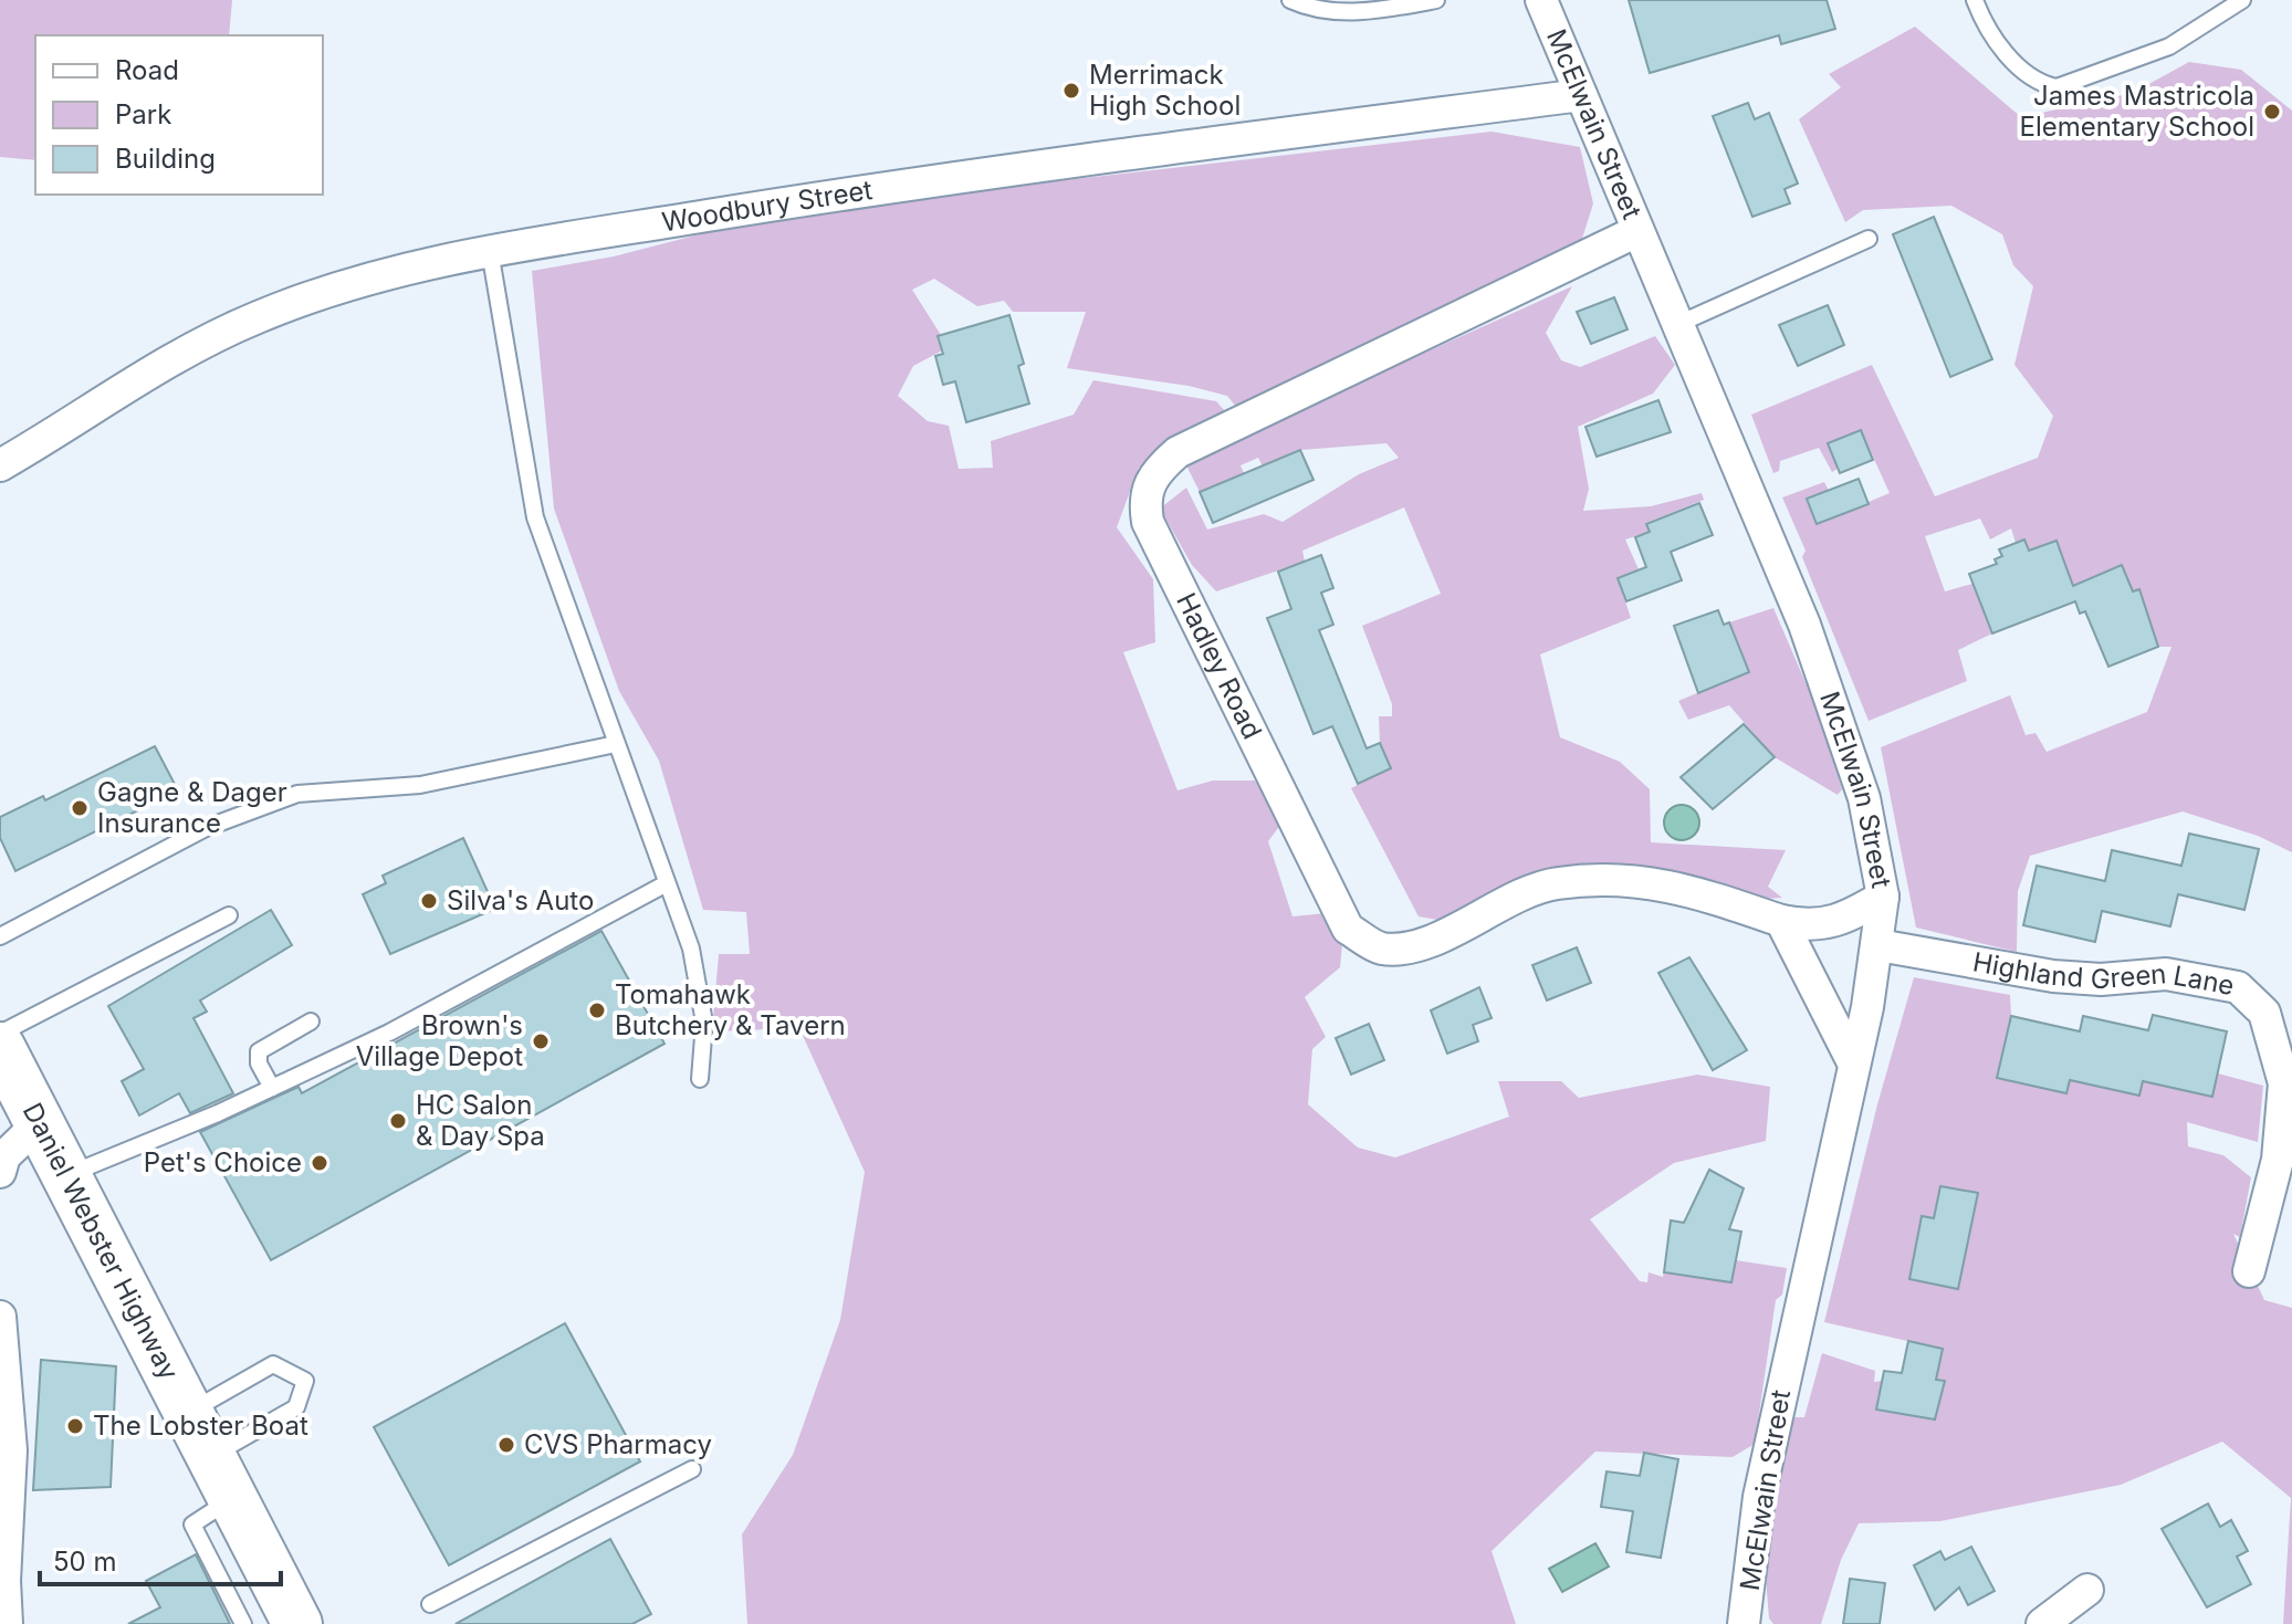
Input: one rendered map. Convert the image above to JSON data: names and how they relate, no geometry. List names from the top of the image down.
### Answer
{
  "streets": {
    "main road": ["Daniel Webster Highway"],
    "street": [
      "McElwain Street",
      "Woodbury Street",
      "Hadley Road",
      "Highland Green Lane"
    ]
  },
  "crossings": [
    ["McElwain Street", "Woodbury Street"],
    ["McElwain Street", "Hadley Road"],
    ["McElwain Street", "Highland Green Lane"]
  ],
  "places": [
    "Merrimack High School",
    "James Mastricola Elementary School",
    "Gagne & Dager Insurance",
    "Silva's Auto",
    "Tomahawk Butchery & Tavern",
    "Brown's Village Depot",
    "HC Salon & Day Spa",
    "Pet's Choice",
    "The Lobster Boat",
    "CVS Pharmacy"
  ],
  "legend": ["Road", "Park", "Building"],
  "scale_bar": "50 m"
}
